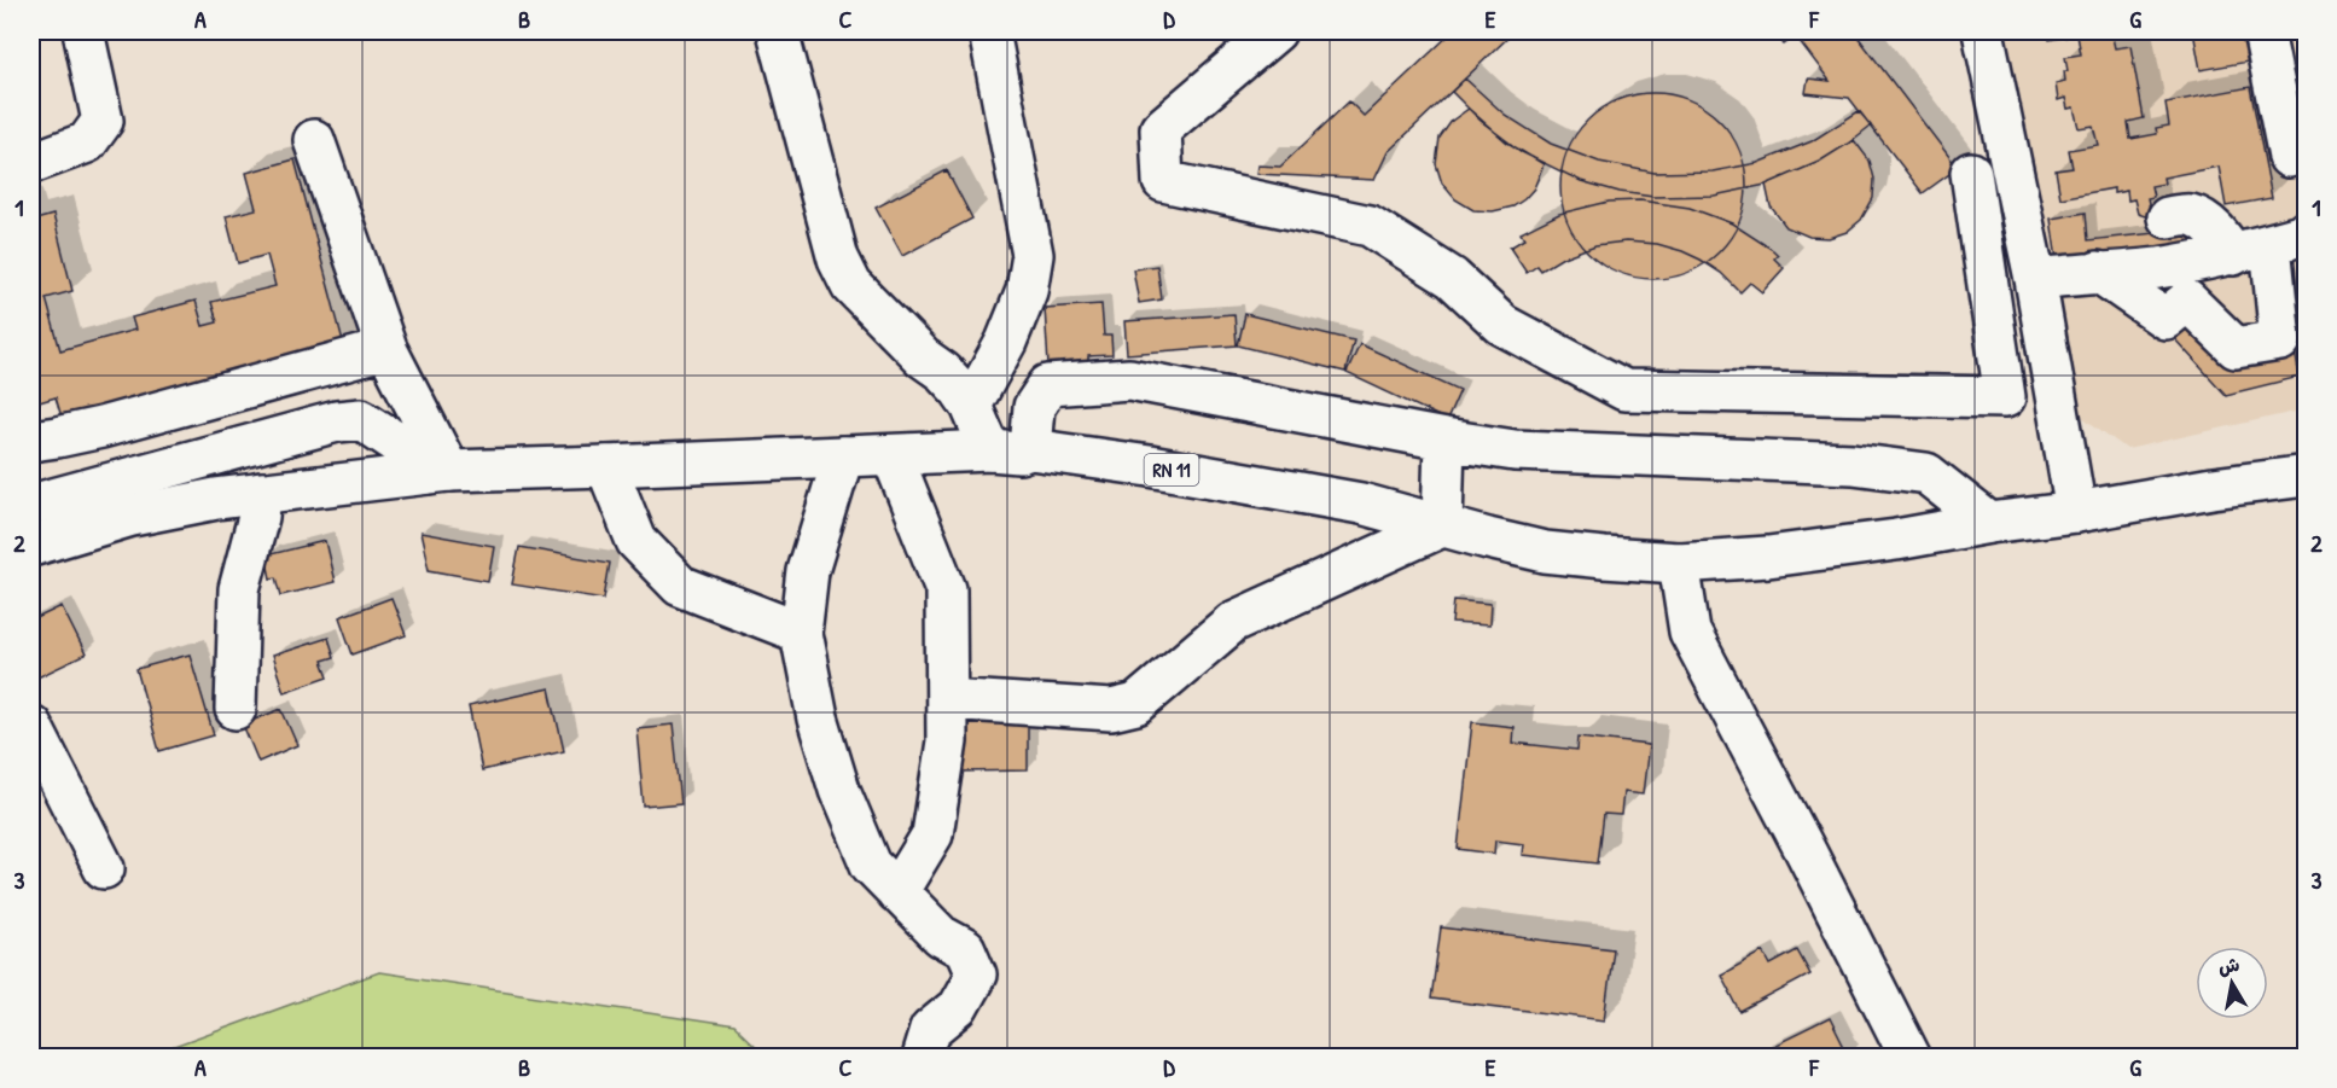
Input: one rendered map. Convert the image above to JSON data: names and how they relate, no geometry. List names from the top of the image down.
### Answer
{
  "streets": {
    "street": ["RN 11"]
  },
  "north": "top",
  "grid": {
    "columns": [
      "A",
      "B",
      "C",
      "D",
      "E",
      "F",
      "G"
    ],
    "rows": ["1", "2", "3"]
  }
}
